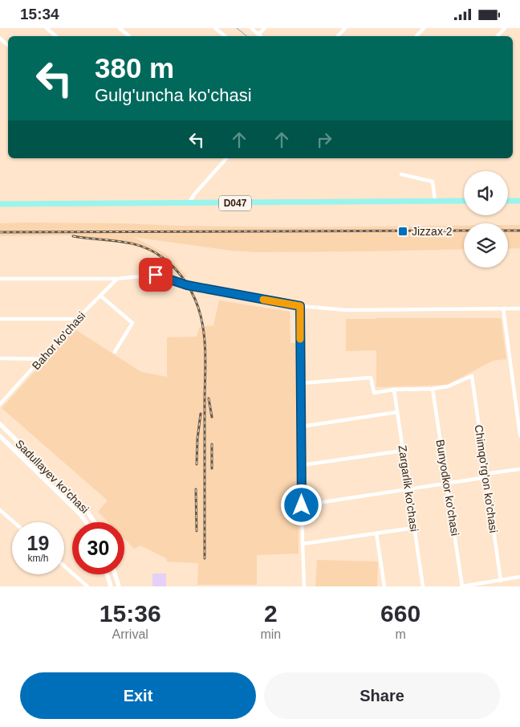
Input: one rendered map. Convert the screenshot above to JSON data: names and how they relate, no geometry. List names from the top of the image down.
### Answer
{
  "streets": {
    "main road": ["D047", "Sadullayev ko'chasi"],
    "street": [
      "Bahor ko'chasi",
      "Chimqo'rg'on ko'chasi",
      "Bunyodkor ko'chasi",
      "Zargarlik ko'chasi"
    ]
  },
  "crossings": [
    ["Chimqo'rg'on ko'chasi", "Bunyodkor ko'chasi"]
  ],
  "places": {
    "transit": ["Jizzax 2"]
  },
  "page": {
    "status": "15:34",
    "turn": ["380 m", "Gulg'uncha ko'chasi"],
    "speed": "19 km/h",
    "limit": "30",
    "eta": [
      "15:36",
      "Arrival",
      "2",
      "min",
      "660",
      "m"
    ],
    "buttons": ["Exit", "Share"]
  }
}
